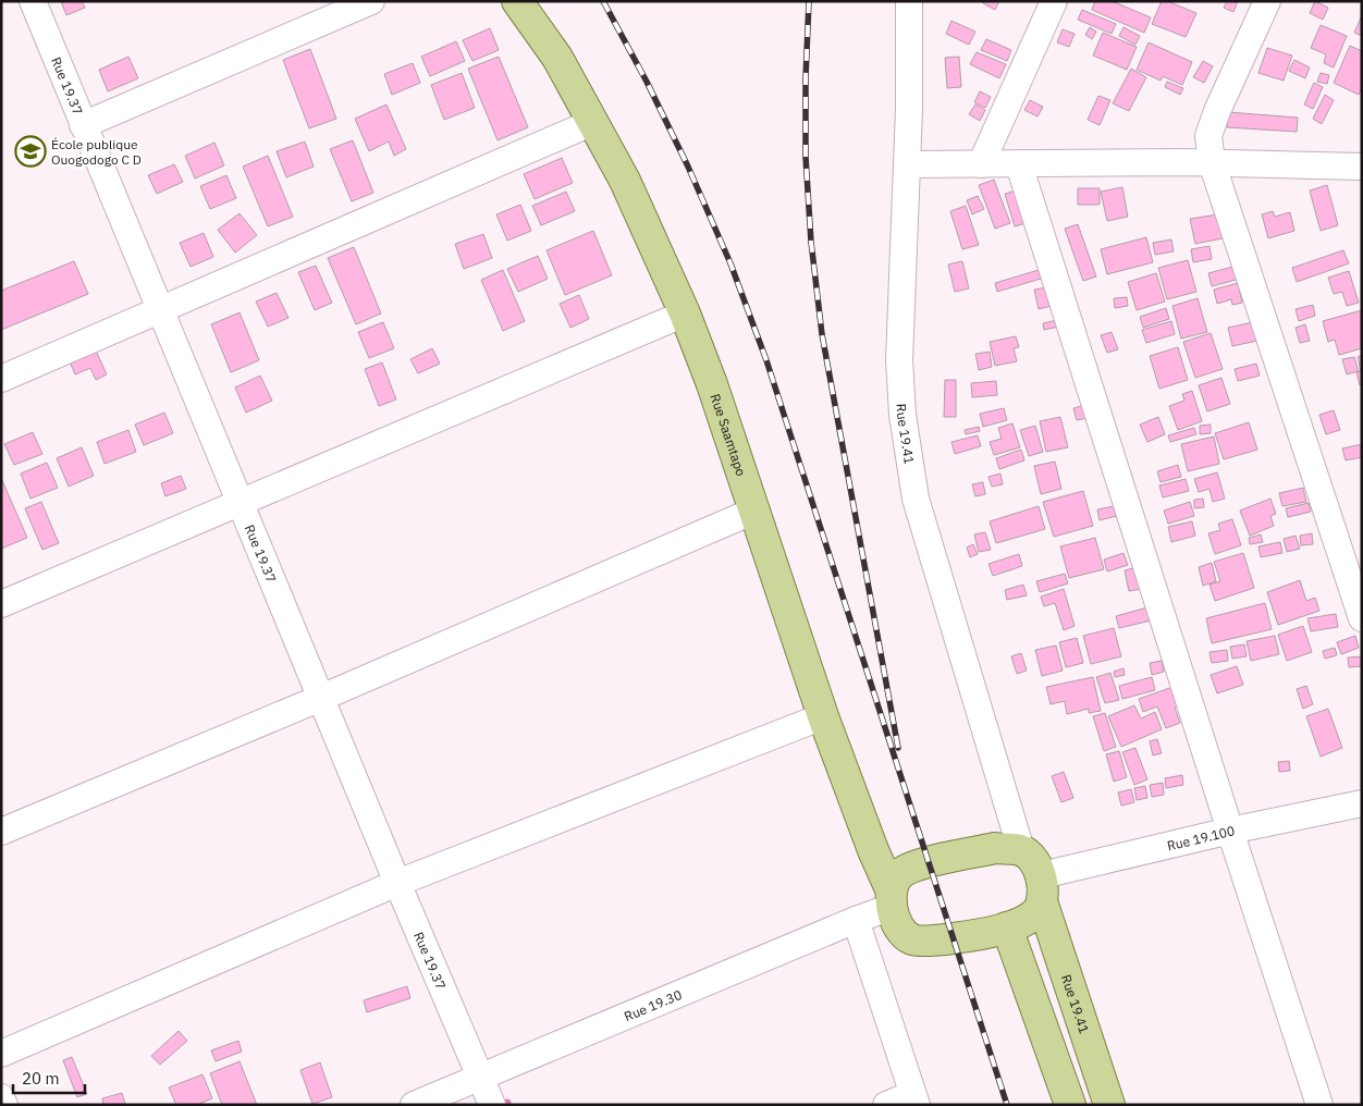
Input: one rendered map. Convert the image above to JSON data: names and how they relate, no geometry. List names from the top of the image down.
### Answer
{
  "streets": {
    "main road": ["Rue 19.41", "Rue Saamtapo"],
    "street": ["Rue 19.37", "Rue 19.100", "Rue 19.30"]
  },
  "crossings": [
    ["Rue 19.37", "Rue 19.30"],
    ["Rue 19.41", "Rue Saamtapo"],
    ["Rue 19.41", "Rue 19.100"],
    ["Rue Saamtapo", "Rue 19.100"],
    ["Rue Saamtapo", "Rue 19.30"]
  ],
  "places": {
    "school or university": ["École publique Ouogodogo C D"]
  },
  "scale_bar": "20 m"
}
